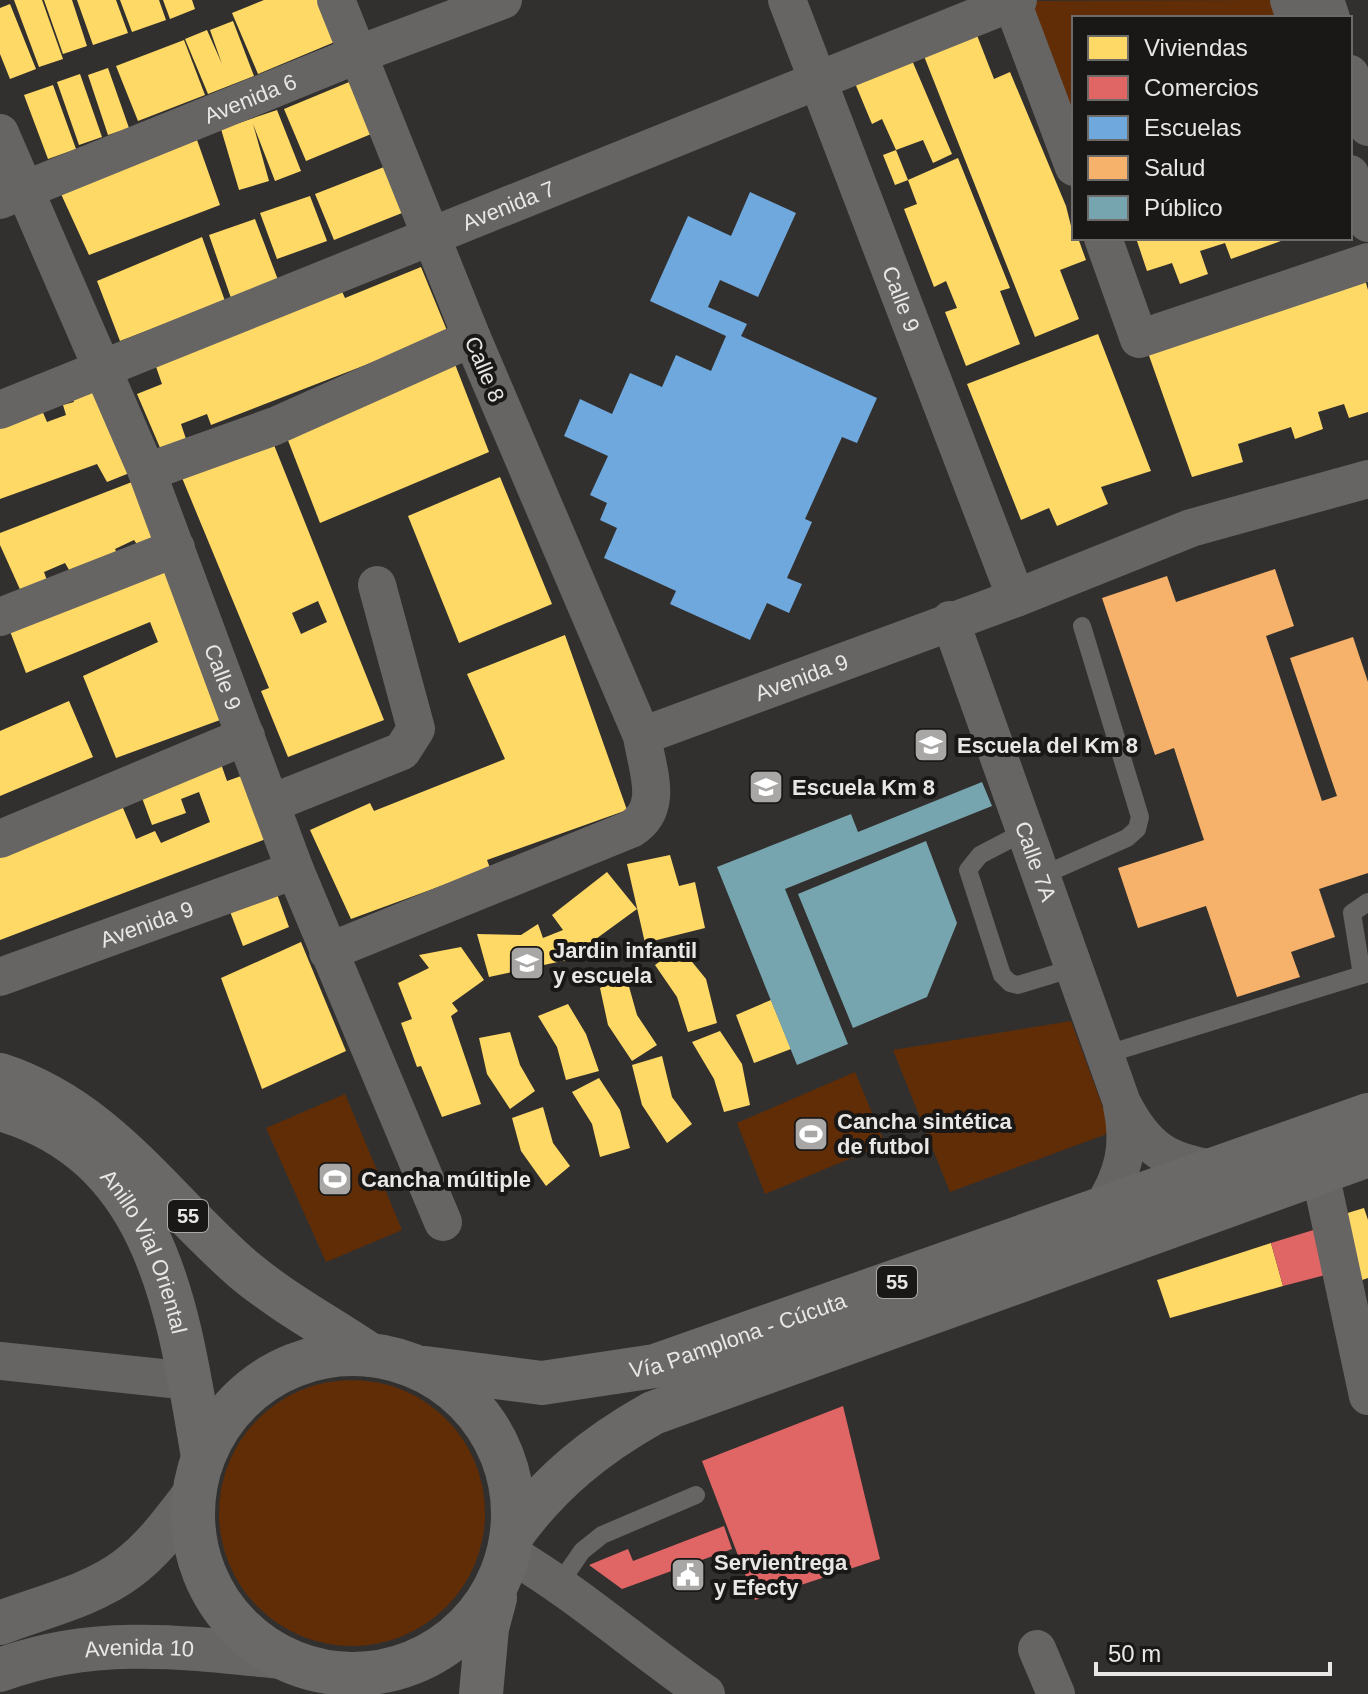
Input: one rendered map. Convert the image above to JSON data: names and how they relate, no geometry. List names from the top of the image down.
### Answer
{
  "streets": {
    "highway": ["55", "Anillo Vial Oriental", "Vía Pamplona - Cúcuta"],
    "main road": ["Avenida 10"],
    "street": [
      "Avenida 6",
      "Avenida 7",
      "Calle 9",
      "Calle 8",
      "Avenida 9",
      "Calle 7A"
    ]
  },
  "crossings": [
    ["Avenida 6", "Calle 9"],
    ["Avenida 6", "Calle 8"],
    ["Avenida 7", "Calle 9"],
    ["Avenida 7", "Calle 8"],
    ["Calle 9", "Avenida 9"],
    ["Calle 8", "Avenida 9"],
    ["Avenida 9", "Calle 7A"],
    ["Calle 7A", "Vía Pamplona - Cúcuta"],
    ["55", "Anillo Vial Oriental"],
    ["55", "Vía Pamplona - Cúcuta"],
    ["55", "Avenida 10"]
  ],
  "places": {
    "school or university": ["Escuela del Km 8", "Escuela Km 8", "Jardin infantil y escuela"],
    "sports": ["Cancha sintética de futbol", "Cancha múltiple"],
    "public building": ["Servientrega y Efecty"]
  },
  "legend": [
    "Viviendas",
    "Comercios",
    "Escuelas",
    "Salud",
    "Público"
  ],
  "scale_bar": "50 m"
}
